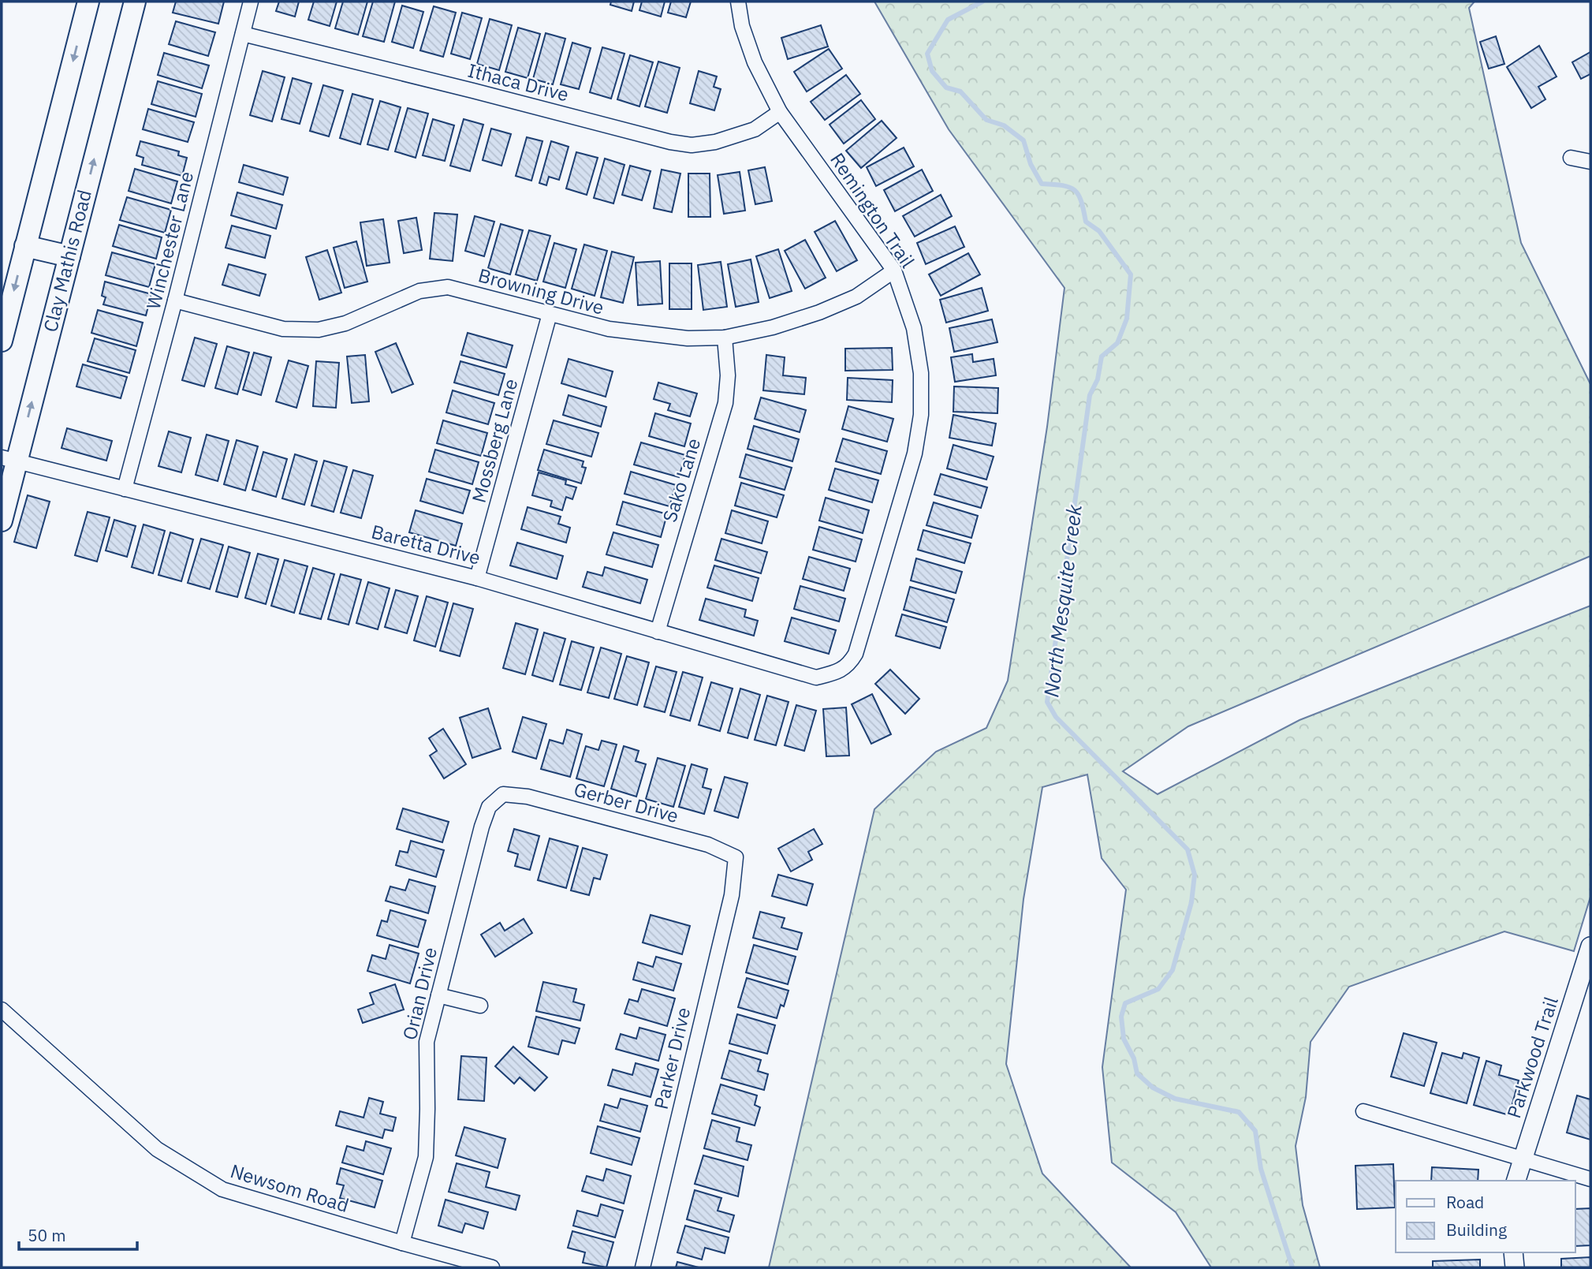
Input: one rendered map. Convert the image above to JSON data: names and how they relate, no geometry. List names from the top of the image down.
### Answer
{
  "streets": {
    "main road": ["Clay Mathis Road"],
    "street": [
      "Ithaca Drive",
      "Remington Trail",
      "Winchester Lane",
      "Browning Drive",
      "Mossberg Lane",
      "Sako Lane",
      "Baretta Drive",
      "Gerber Drive",
      "Orian Drive",
      "Parkwood Trail",
      "Parker Drive",
      "Newsom Road"
    ]
  },
  "crossings": [
    ["Ithaca Drive", "Remington Trail"],
    ["Ithaca Drive", "Winchester Lane"],
    ["Remington Trail", "Browning Drive"],
    ["Remington Trail", "Baretta Drive"],
    ["Winchester Lane", "Browning Drive"],
    ["Winchester Lane", "Baretta Drive"],
    ["Clay Mathis Road", "Baretta Drive"],
    ["Browning Drive", "Mossberg Lane"],
    ["Browning Drive", "Sako Lane"],
    ["Mossberg Lane", "Baretta Drive"],
    ["Sako Lane", "Baretta Drive"],
    ["Gerber Drive", "Orian Drive"],
    ["Gerber Drive", "Parker Drive"],
    ["Orian Drive", "Newsom Road"]
  ],
  "water": ["North Mesquite Creek"],
  "legend": ["Road", "Building"],
  "scale_bar": "50 m"
}
